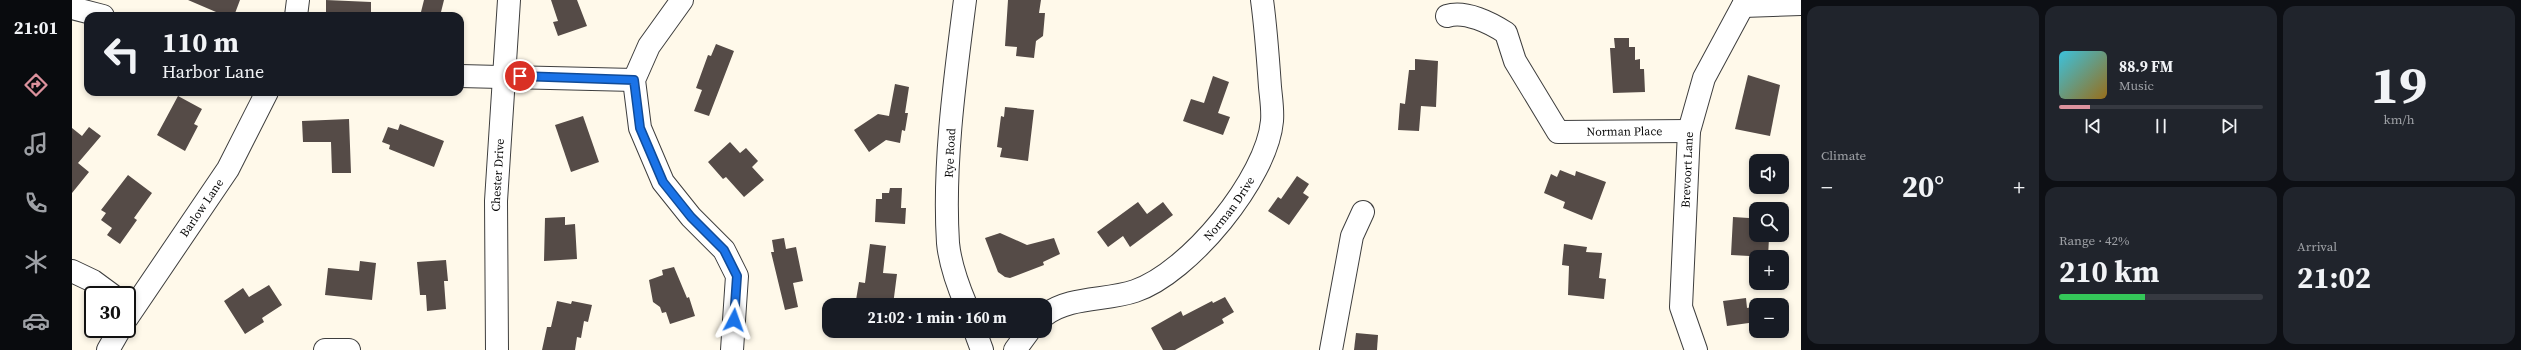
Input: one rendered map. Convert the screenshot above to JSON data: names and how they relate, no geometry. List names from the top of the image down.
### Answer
{
  "streets": {
    "street": [
      "Norman Place",
      "Rye Road",
      "Brevoort Lane",
      "Chester Drive",
      "Barlow Lane",
      "Norman Drive"
    ]
  },
  "crossings": [
    ["Norman Place", "Brevoort Lane"]
  ],
  "page": {
    "tabs": "21:01",
    "tile": [
      "Climate",
      ["19", "km/h"],
      ["Range · 42%", "210 km"],
      ["Arrival", "21:02"]
    ],
    "turn": ["110 m", "Harbor Lane"],
    "song": ["88.9 FM", "Music"],
    "map_buttons": ["+", "−"],
    "heat": ["−", "20°", "+"],
    "limit": "30",
    "trip": "21:02 · 1 min · 160 m"
  }
}
